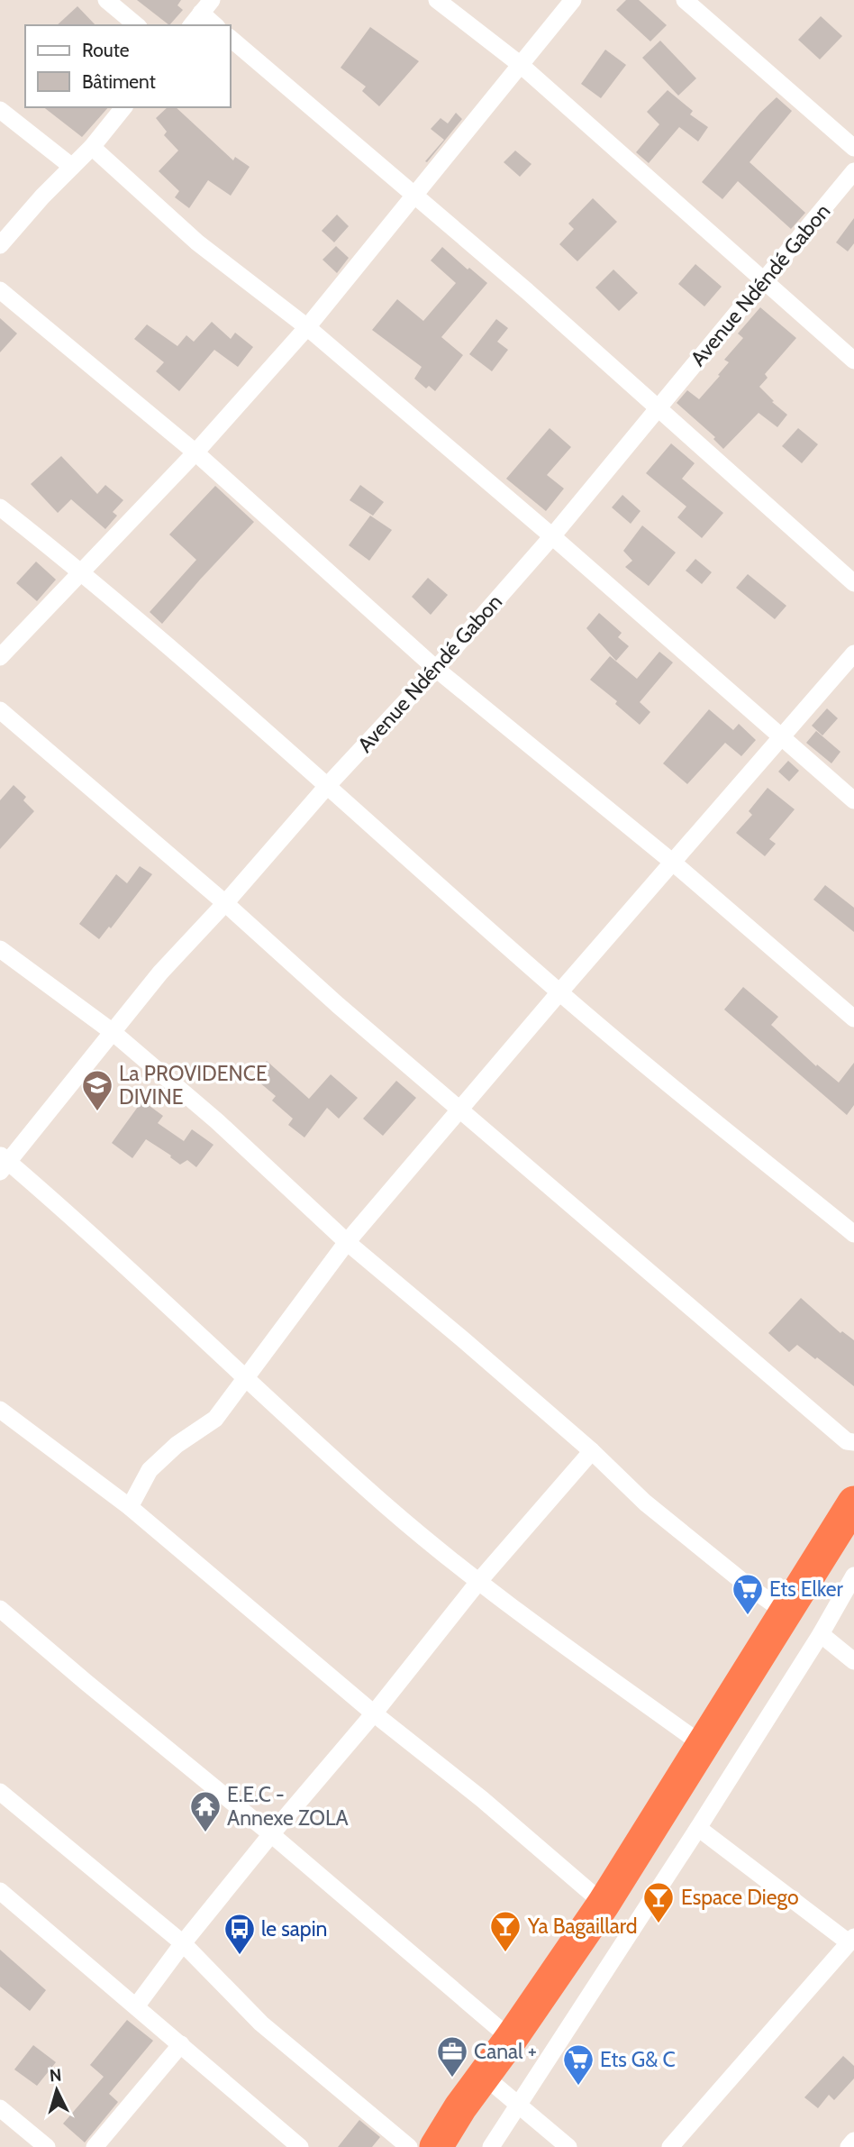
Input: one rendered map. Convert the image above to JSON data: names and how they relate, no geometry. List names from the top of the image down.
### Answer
{
  "streets": {
    "street": ["Avenue Ndéndé Gabon"]
  },
  "places": {
    "school or university": ["La PROVIDENCE DIVINE"],
    "supermarket": ["Ets Elker", "Ets G& C"],
    "temple": ["E.E.C - Annexe ZOLA"],
    "bar": ["Espace Diego", "Ya Bagaillard"],
    "bus stop": ["le sapin"],
    "office": ["Canal +"]
  },
  "legend": ["Route", "Bâtiment"],
  "north": "top"
}
